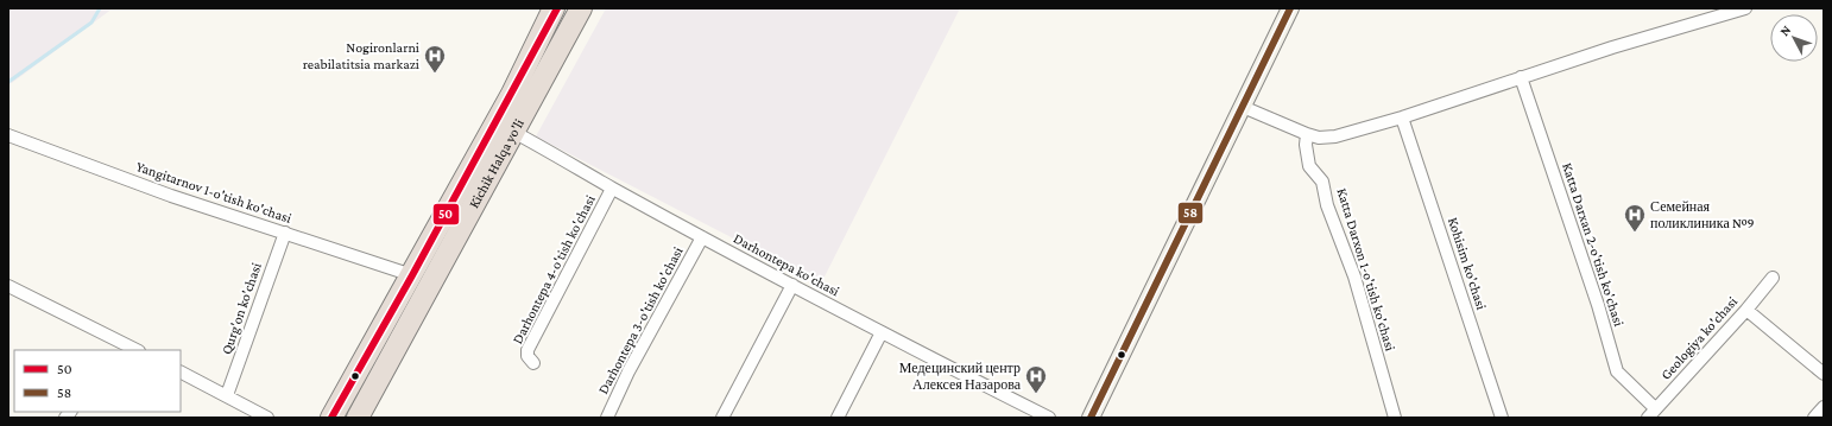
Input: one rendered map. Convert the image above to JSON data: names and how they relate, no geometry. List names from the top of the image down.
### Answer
{
  "streets": {
    "highway": ["Kichik Halqa yo'li"],
    "street": [
      "Yangitarnov 1-o'tish ko'chasi",
      "Katta Darxan 2-o'tish ko'chasi",
      "Kohisim ko'chasi",
      "Darhontepa ko'chasi",
      "Darhontepa 4-o'tish ko'chasi",
      "Katta Darxon 1-o'tish ko'chasi",
      "Qurg'on ko'chasi",
      "Darhontepa 3-o'tish ko'chasi",
      "Geologiya ko'chasi"
    ]
  },
  "crossings": [
    ["Kichik Halqa yo'li", "Yangitarnov 1-o'tish ko'chasi"],
    ["Kichik Halqa yo'li", "Darhontepa ko'chasi"],
    ["Yangitarnov 1-o'tish ko'chasi", "Qurg'on ko'chasi"],
    ["Katta Darxan 2-o'tish ko'chasi", "Geologiya ko'chasi"],
    ["Darhontepa ko'chasi", "Darhontepa 4-o'tish ko'chasi"],
    ["Darhontepa ko'chasi", "Darhontepa 3-o'tish ko'chasi"]
  ],
  "places": {
    "hospital": ["Nogironlarni reabilatitsia markazi", "Семейная поликлиника №9", "Медецинский центр Алексея Назарова"]
  },
  "lines": ["transit line 50", "transit line 58"],
  "legend": ["50", "58"],
  "north": "top left"
}
